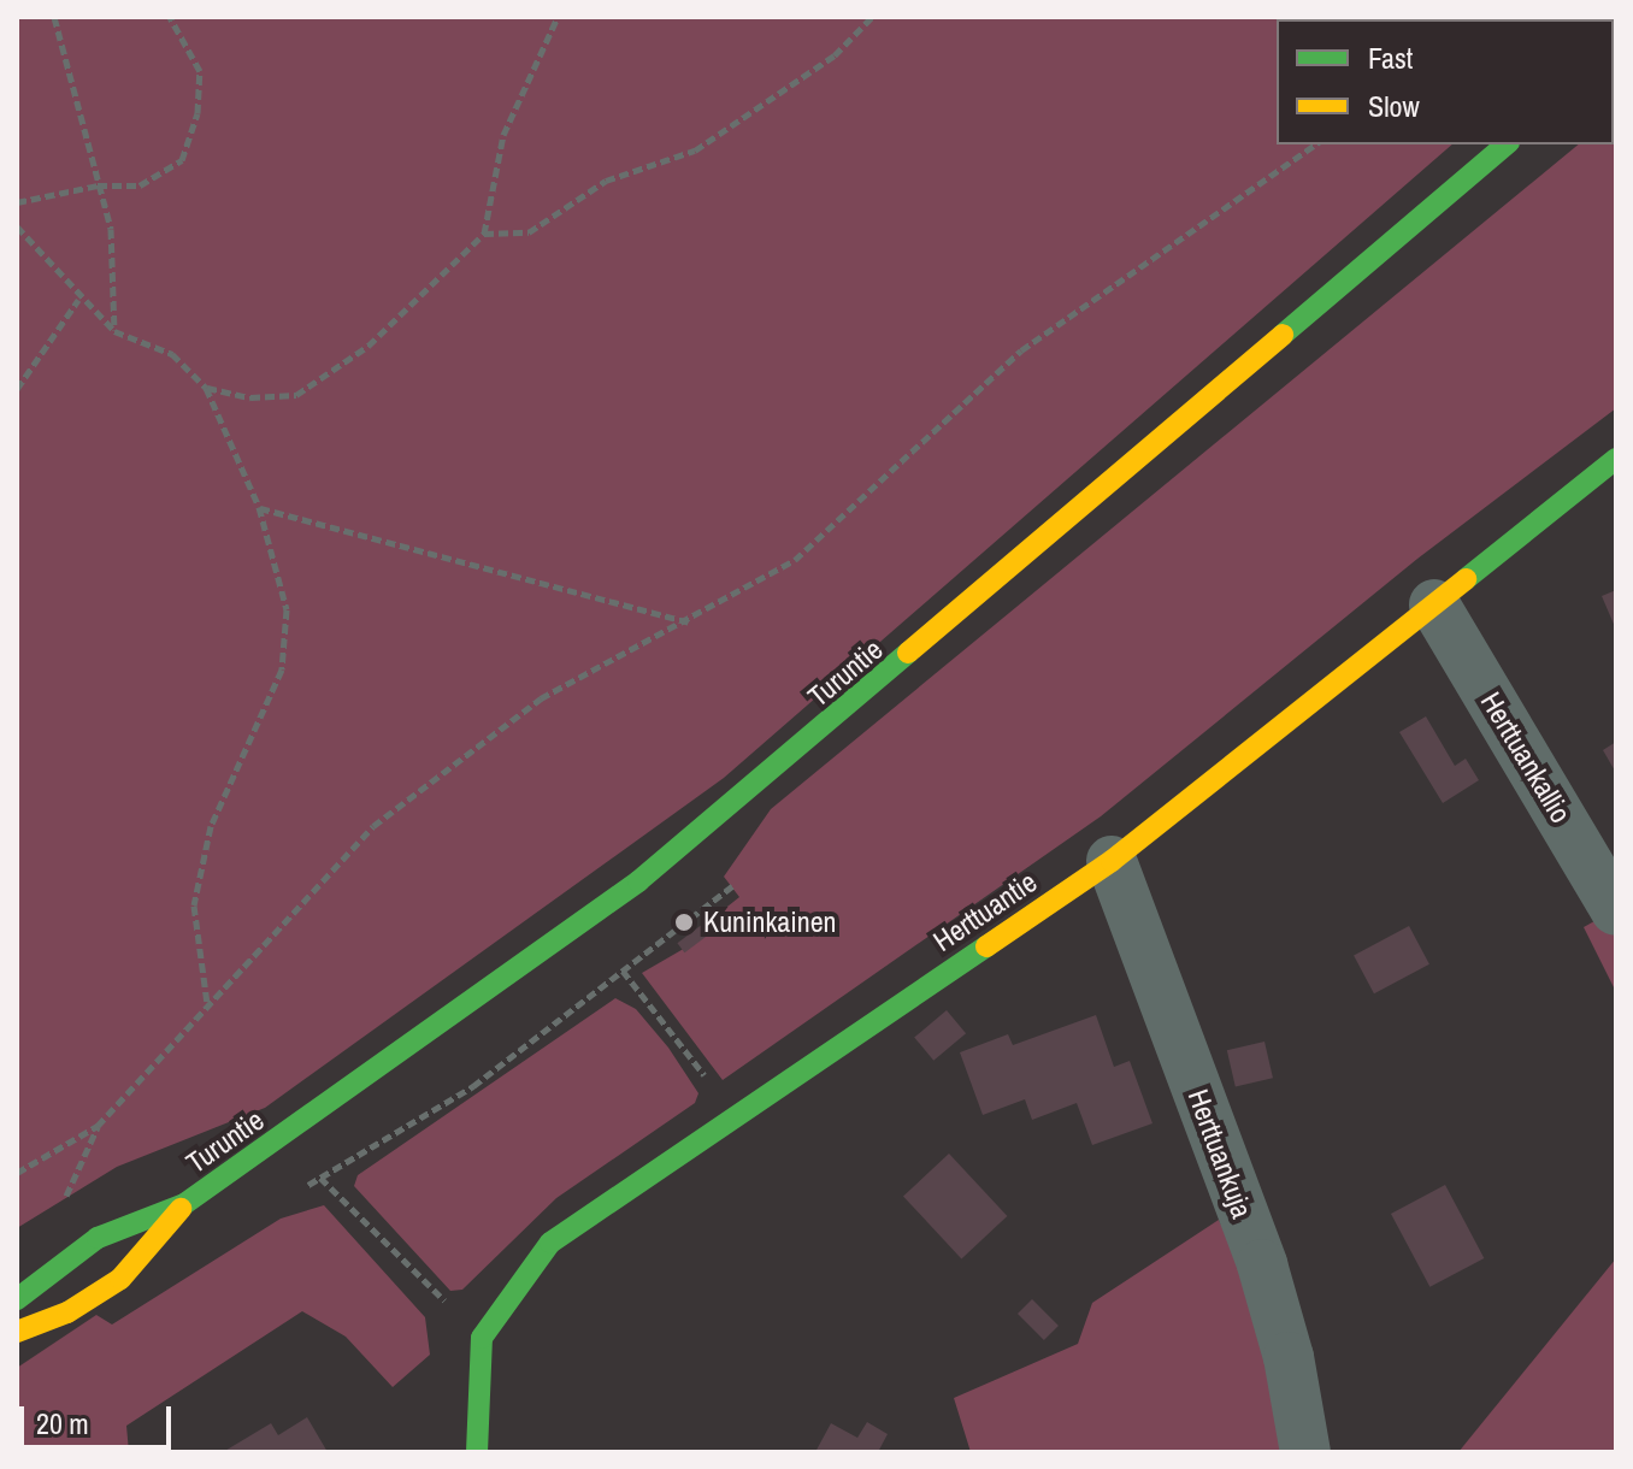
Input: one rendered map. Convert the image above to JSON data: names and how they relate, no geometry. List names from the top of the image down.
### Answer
{
  "streets": {
    "main road": ["Turuntie", "Herttuantie"],
    "street": ["Herttuankallio", "Herttuankuja"]
  },
  "crossings": [
    ["Herttuankallio", "Herttuantie"],
    ["Herttuantie", "Herttuankuja"]
  ],
  "places": ["Kuninkainen"],
  "legend": ["Fast", "Slow"],
  "scale_bar": "20 m"
}
